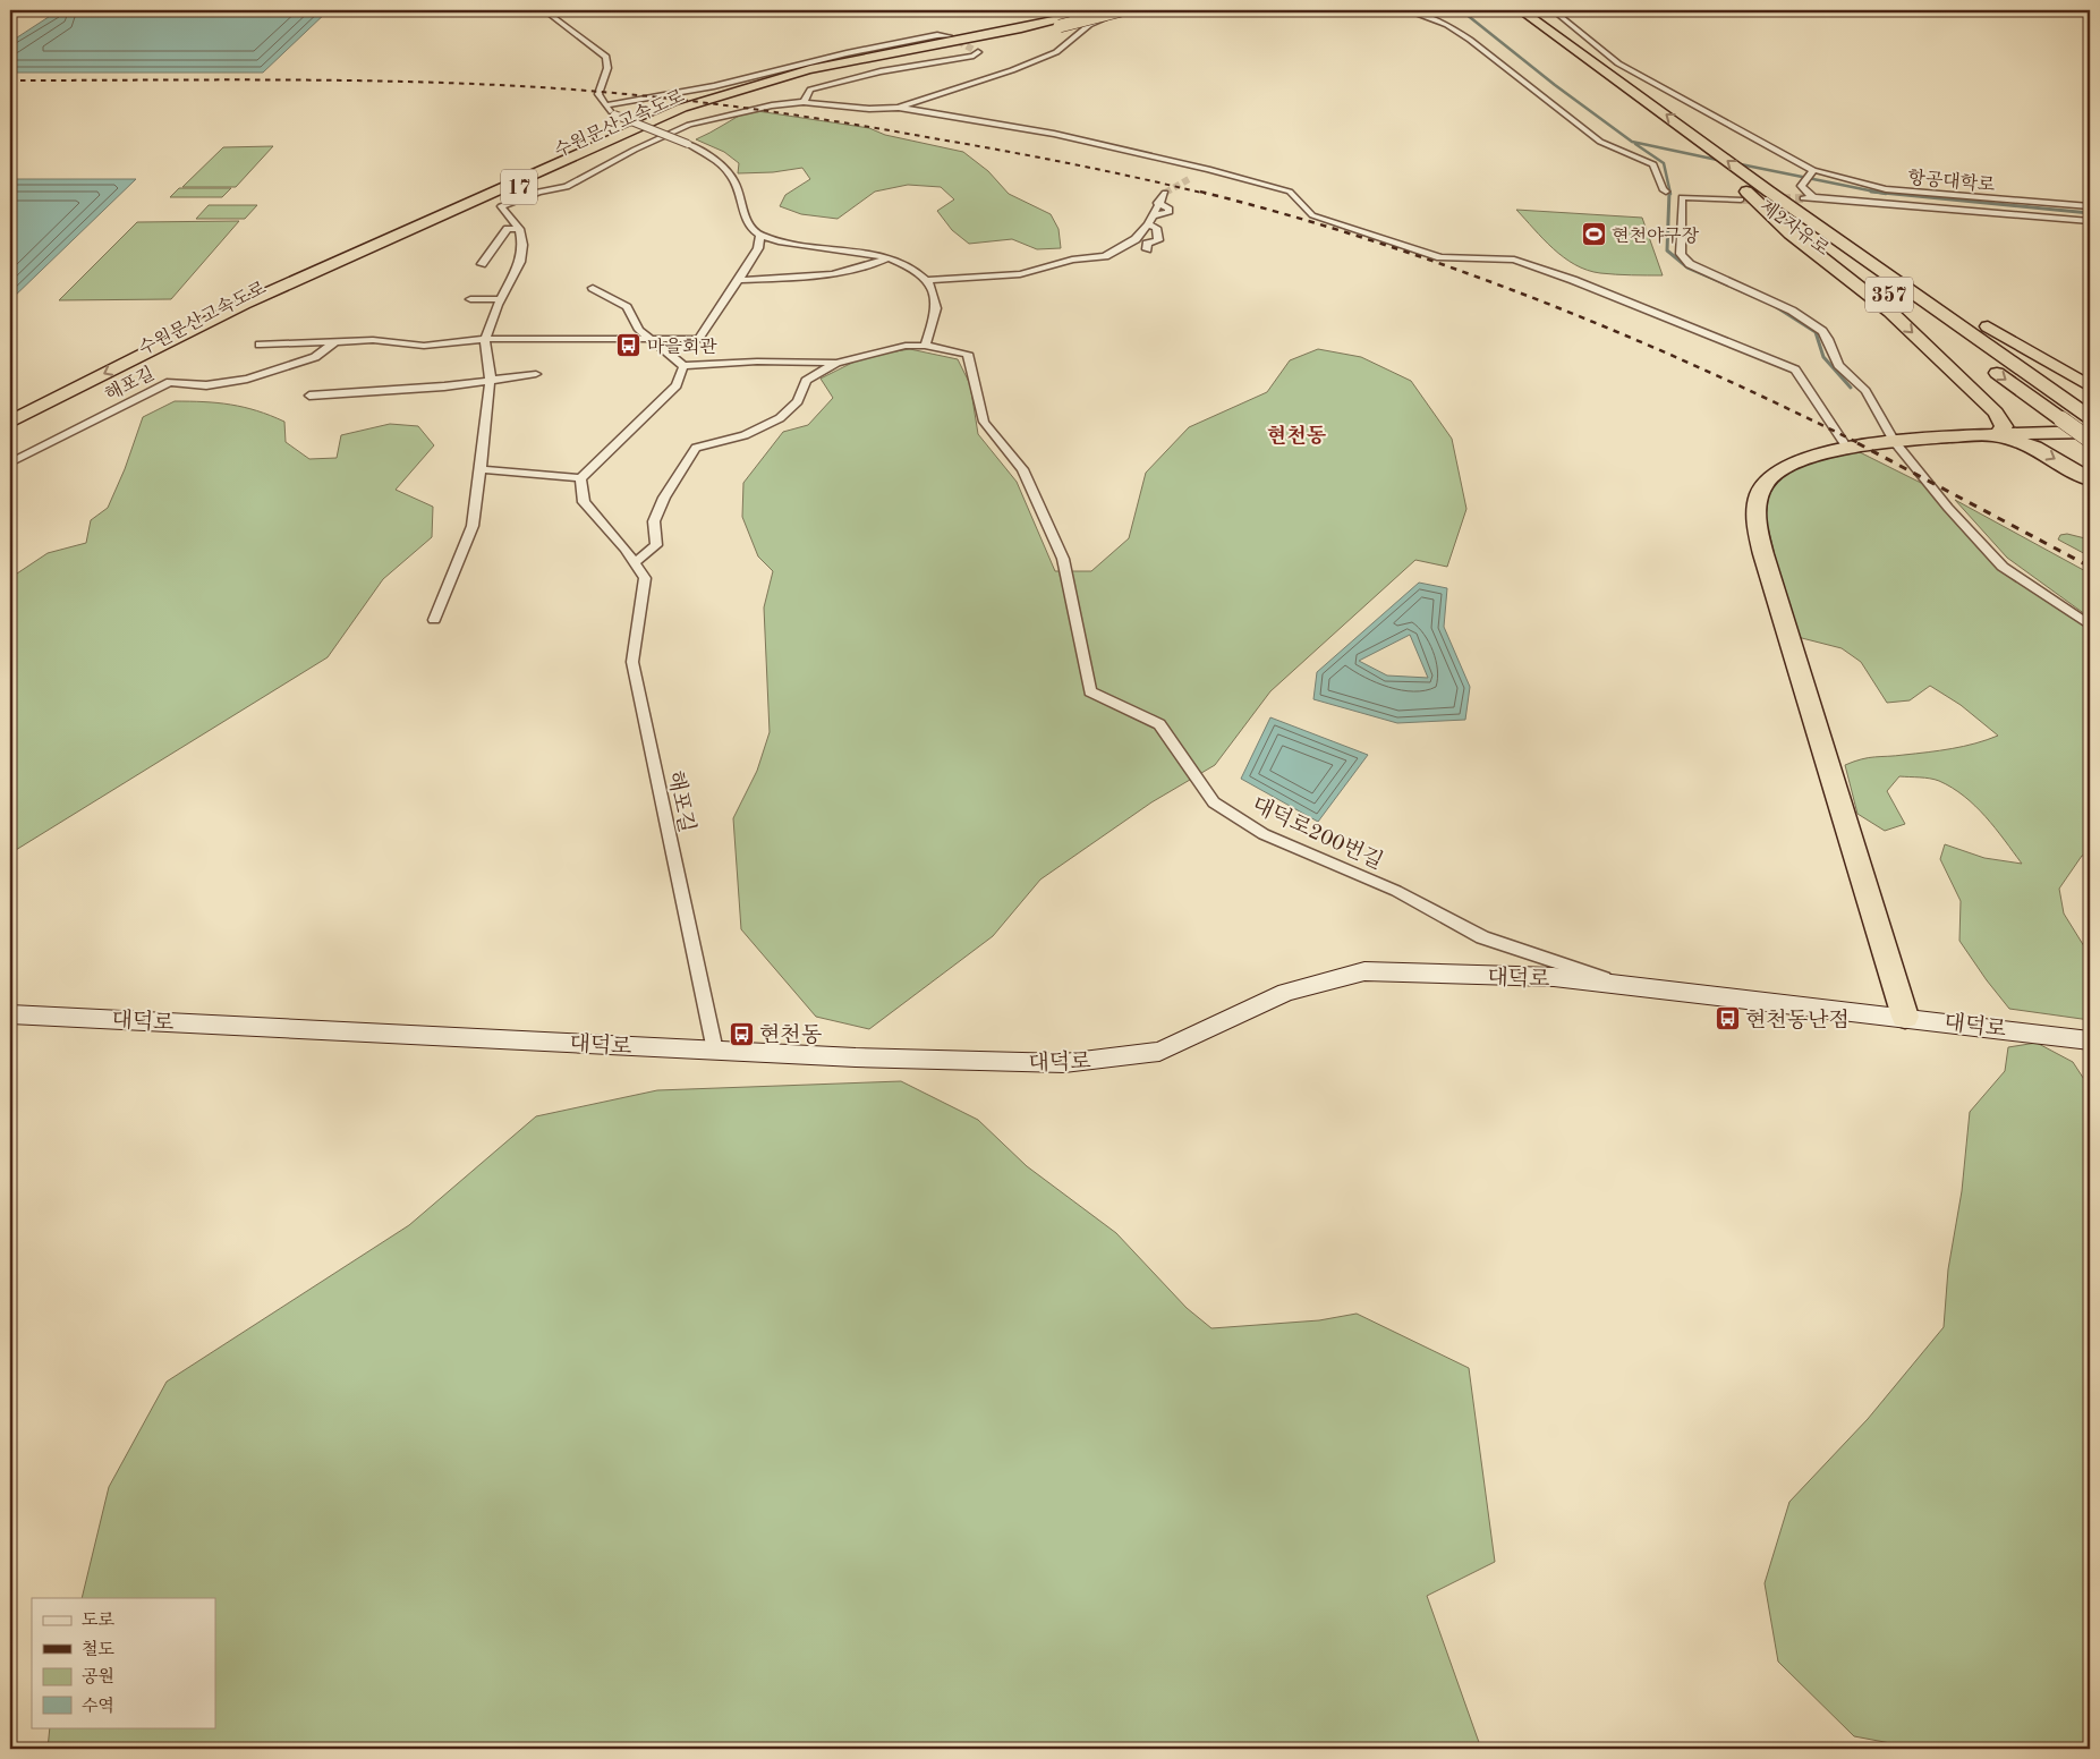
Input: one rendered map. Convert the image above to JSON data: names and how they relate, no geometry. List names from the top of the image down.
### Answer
{
  "streets": {
    "highway": [
      "수원문산고속도로",
      "17",
      "제2자유로",
      "357"
    ],
    "street": [
      "항공대학로",
      "해포길",
      "대덕로200번길",
      "대덕로"
    ]
  },
  "crossings": [
    ["해포길", "대덕로"],
    ["대덕로200번길", "대덕로"]
  ],
  "districts": ["현천동"],
  "places": {
    "sports": ["현천야구장"],
    "bus stop": ["마을회관", "현천동난점", "현천동"]
  },
  "legend": [
    "도로",
    "철도",
    "공원",
    "수역"
  ]
}
